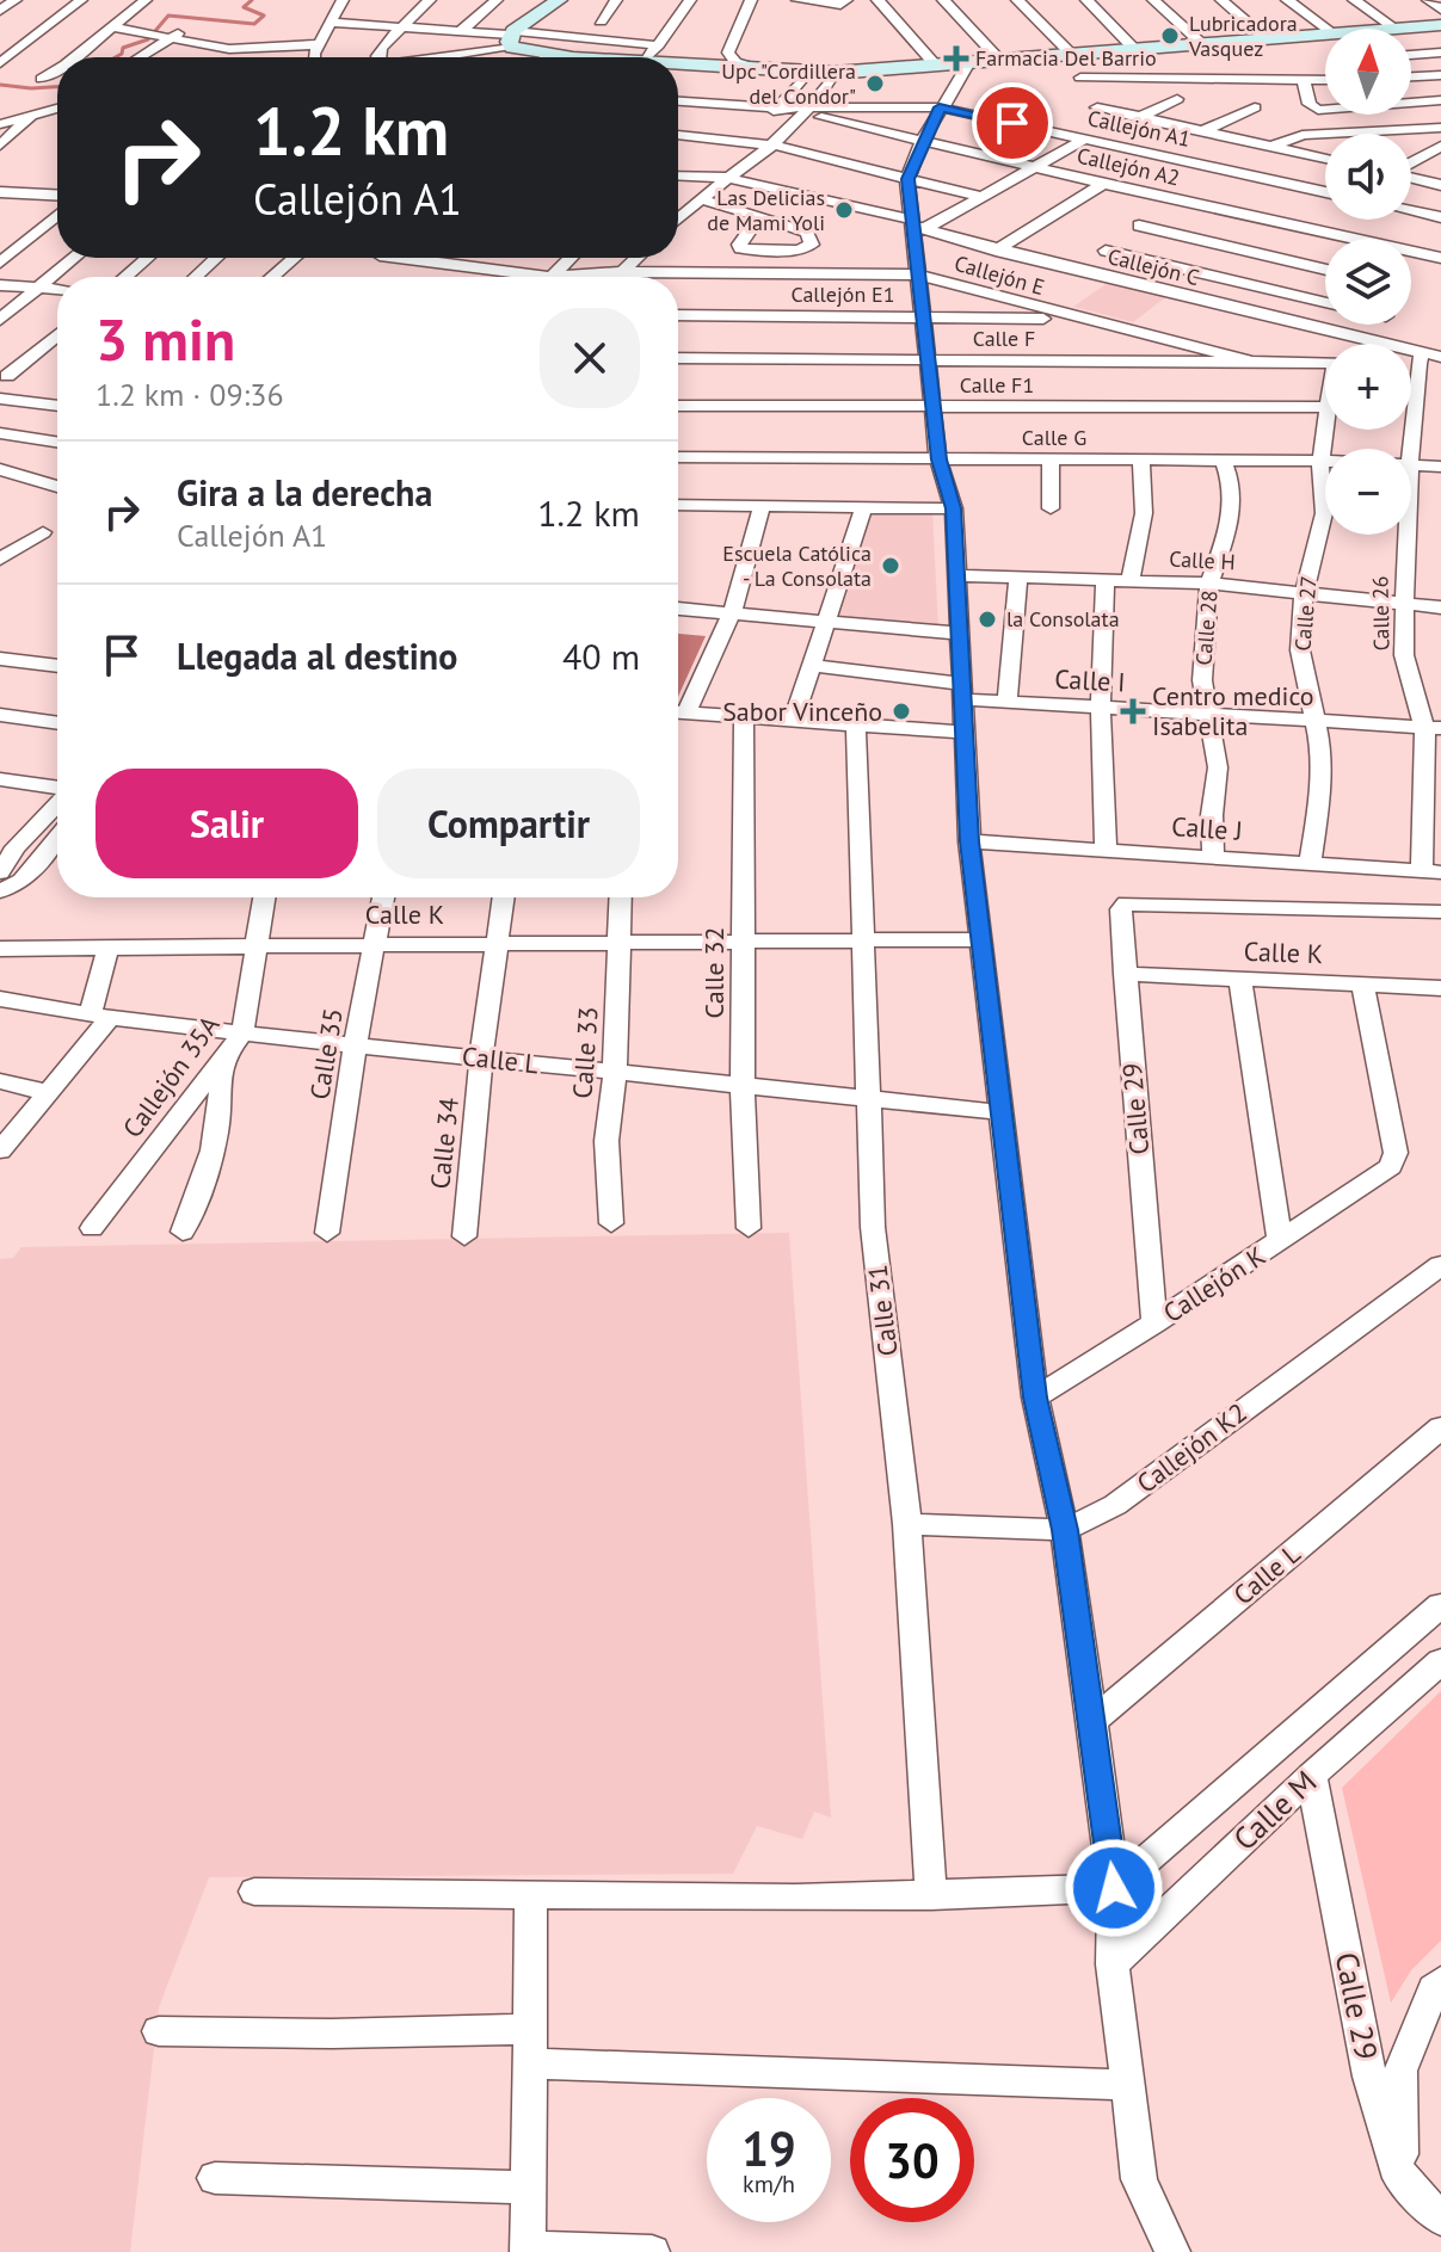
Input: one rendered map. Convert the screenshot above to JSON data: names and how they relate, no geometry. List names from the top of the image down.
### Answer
{
  "streets": {
    "street": [
      "Callejón A1",
      "Callejón A2",
      "Callejón C",
      "Callejón E",
      "Callejón E1",
      "Calle F",
      "Calle F1",
      "Calle G",
      "Calle H",
      "Calle 27",
      "Calle 26",
      "Calle 28",
      "Calle I",
      "Calle J",
      "Calle K",
      "Calle 32",
      "Calle 33",
      "Calle 35",
      "Calle L",
      "Callejón 35A",
      "Calle 29",
      "Calle 34",
      "Callejón K",
      "Calle 31",
      "Callejón K2",
      "Calle M"
    ]
  },
  "crossings": [
    ["Callejón A1", "Callejón A2"],
    ["Callejón E", "Callejón E1"],
    ["Callejón E", "Calle F"],
    ["Calle G", "Calle 27"],
    ["Calle G", "Calle 28"],
    ["Calle H", "Calle 27"],
    ["Calle H", "Calle 26"],
    ["Calle H", "Calle 28"],
    ["Calle 27", "Calle I"],
    ["Calle 27", "Calle J"],
    ["Calle 26", "Calle I"],
    ["Calle 26", "Calle J"],
    ["Calle 28", "Calle I"],
    ["Calle 28", "Calle J"],
    ["Calle K", "Calle 32"],
    ["Calle K", "Calle 33"],
    ["Calle K", "Calle 35"],
    ["Calle K", "Callejón 35A"],
    ["Calle K", "Calle 29"],
    ["Calle K", "Calle 34"],
    ["Calle K", "Callejón K"],
    ["Calle K", "Calle 31"],
    ["Calle 32", "Calle L"],
    ["Calle 33", "Calle L"],
    ["Calle 35", "Calle L"],
    ["Calle L", "Callejón 35A"],
    ["Calle L", "Calle 34"],
    ["Calle L", "Calle 31"],
    ["Calle 29", "Callejón K"],
    ["Calle 29", "Calle M"],
    ["Calle 31", "Callejón K2"]
  ],
  "places": {
    "other": [
      "Lubricadora Vasquez",
      "Upc \"Cordillera del Condor\"",
      "Las Delicias de Mami Yoli",
      "Escuela Católica - La Consolata",
      "la Consolata",
      "Sabor Vinceño"
    ],
    "health": ["Farmacia Del Barrio", "Centro medico Isabelita"]
  },
  "north": "top",
  "page": {
    "map_buttons": ["+", "−"],
    "turn": ["1.2 km", "Callejón A1"],
    "heading": ["3 min", "1.2 km · 09:36"],
    "list": [
      {
        "name": "Gira a la derecha",
        "note": "Callejón A1",
        "value": "1.2 km"
      },
      {
        "name": "Llegada al destino",
        "value": "40 m"
      }
    ],
    "buttons": ["Salir", "Compartir"],
    "speed": "19 km/h",
    "limit": "30"
  }
}
